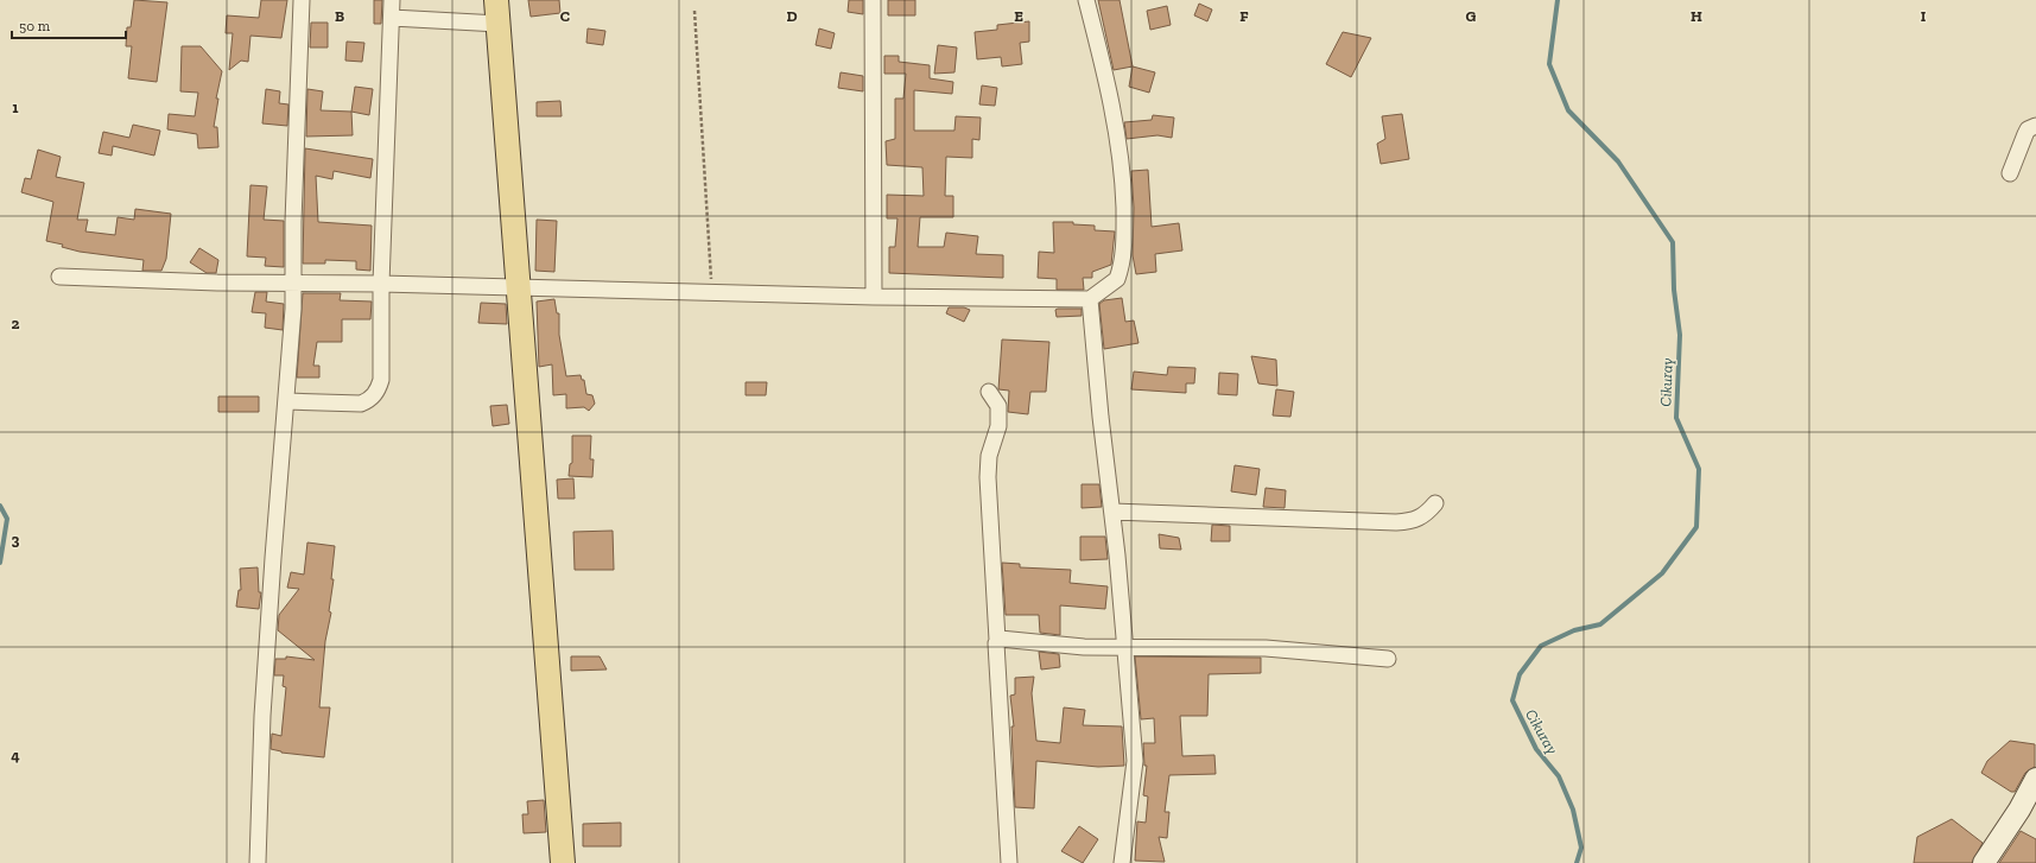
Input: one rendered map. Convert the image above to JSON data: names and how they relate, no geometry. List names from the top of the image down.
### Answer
{
  "water": ["Cikuray"],
  "scale_bar": "50 m",
  "grid": {
    "columns": [
      "B",
      "C",
      "D",
      "E",
      "F",
      "G",
      "H",
      "I"
    ],
    "rows": [
      "1",
      "2",
      "3",
      "4"
    ]
  }
}
